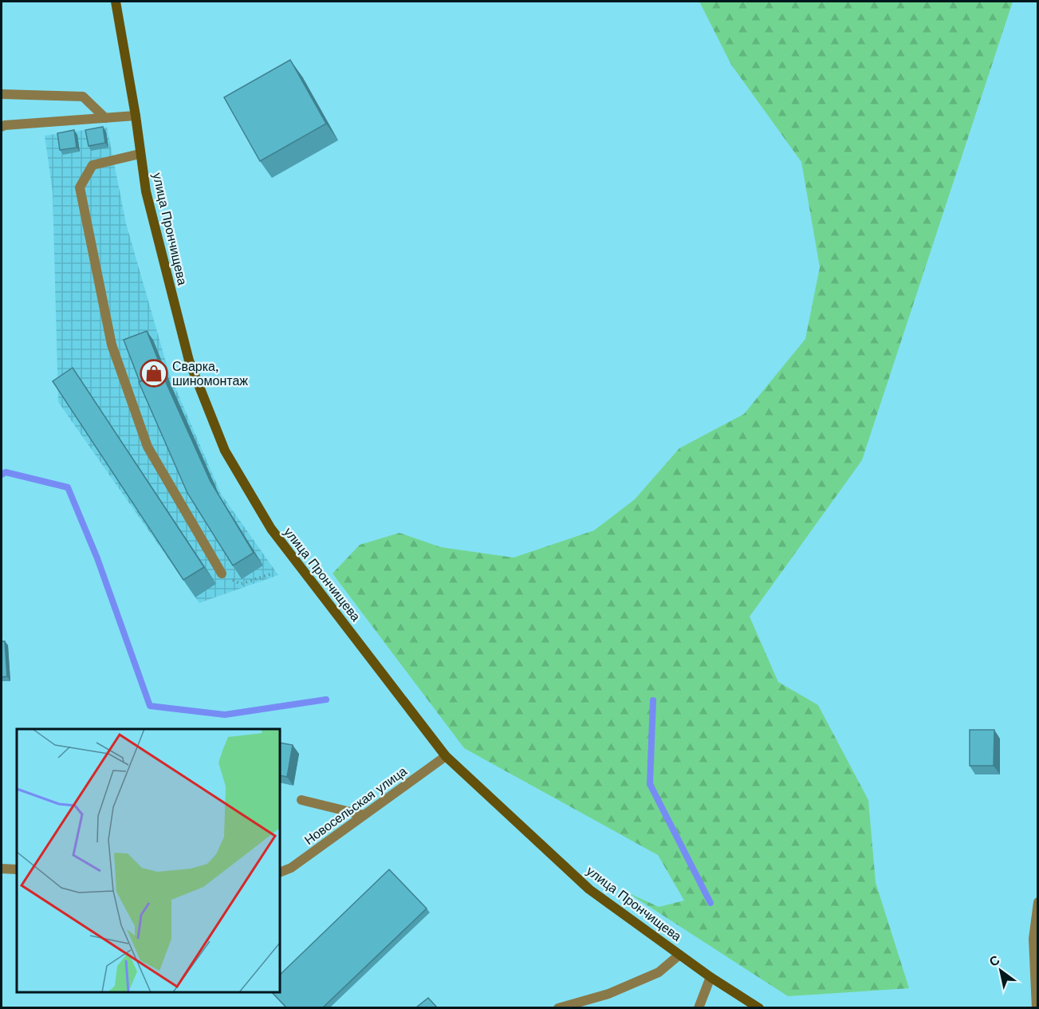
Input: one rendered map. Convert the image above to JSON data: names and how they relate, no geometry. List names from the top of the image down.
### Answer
{
  "streets": {
    "street": ["улица Прончищева", "Новосельская улица"]
  },
  "crossings": [
    ["улица Прончищева", "Новосельская улица"]
  ],
  "places": {
    "shop": ["Сварка, шиномонтаж"]
  },
  "north": "top left"
}
